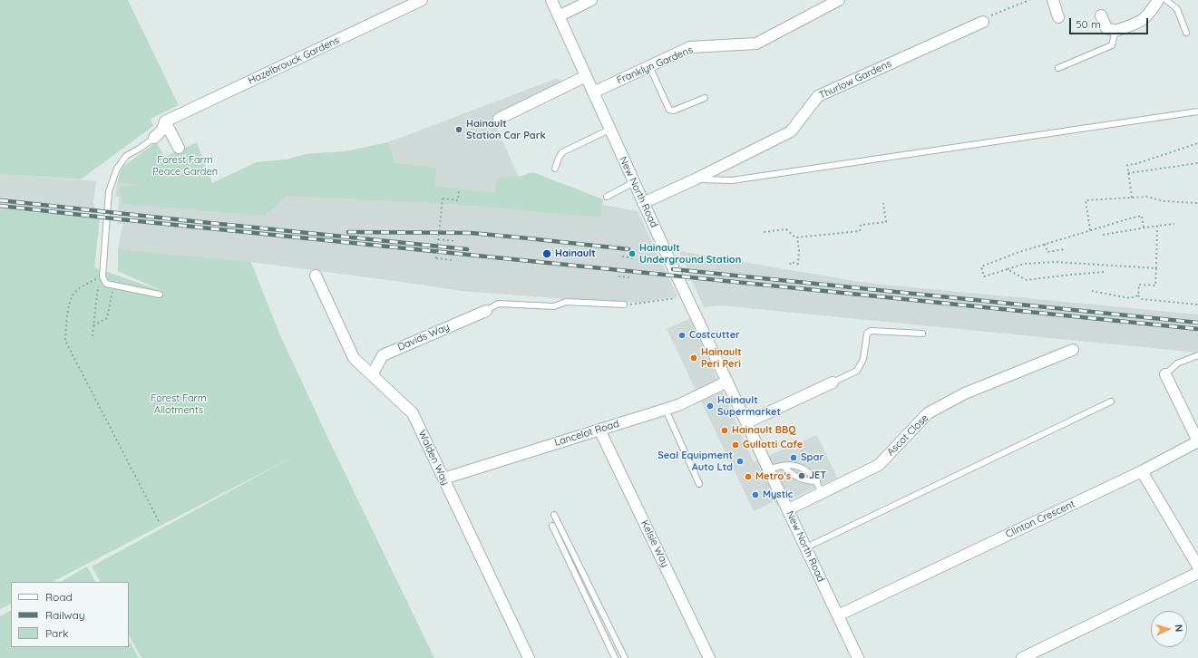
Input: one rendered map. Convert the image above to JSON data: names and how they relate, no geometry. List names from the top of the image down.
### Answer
{
  "streets": {
    "street": [
      "Hazelbrouck Gardens",
      "Franklyn Gardens",
      "Thurlow Gardens",
      "New North Road",
      "Davids Way",
      "Lancelot Road",
      "Ascot Close",
      "Walden Way",
      "Clinton Crescent",
      "Kelsie Way"
    ]
  },
  "crossings": [
    ["Franklyn Gardens", "New North Road"],
    ["Thurlow Gardens", "New North Road"],
    ["New North Road", "Lancelot Road"],
    ["New North Road", "Ascot Close"],
    ["New North Road", "Clinton Crescent"],
    ["Davids Way", "Walden Way"],
    ["Lancelot Road", "Walden Way"],
    ["Lancelot Road", "Kelsie Way"]
  ],
  "parks": ["Forest Farm Peace Garden", "Forest Farm Allotments"],
  "places": [
    "Hainault Station Car Park",
    "Hainault",
    "Hainault Underground Station",
    "Costcutter",
    "Hainault Peri Peri",
    "Hainault Supermarket",
    "Hainault BBQ",
    "Gullotti Cafe",
    "Spar",
    "Seal Equipment Auto Ltd",
    "JET",
    "Metro's",
    "Mystic"
  ],
  "legend": ["Road", "Railway", "Park"],
  "scale_bar": "50 m",
  "north": "right"
}
